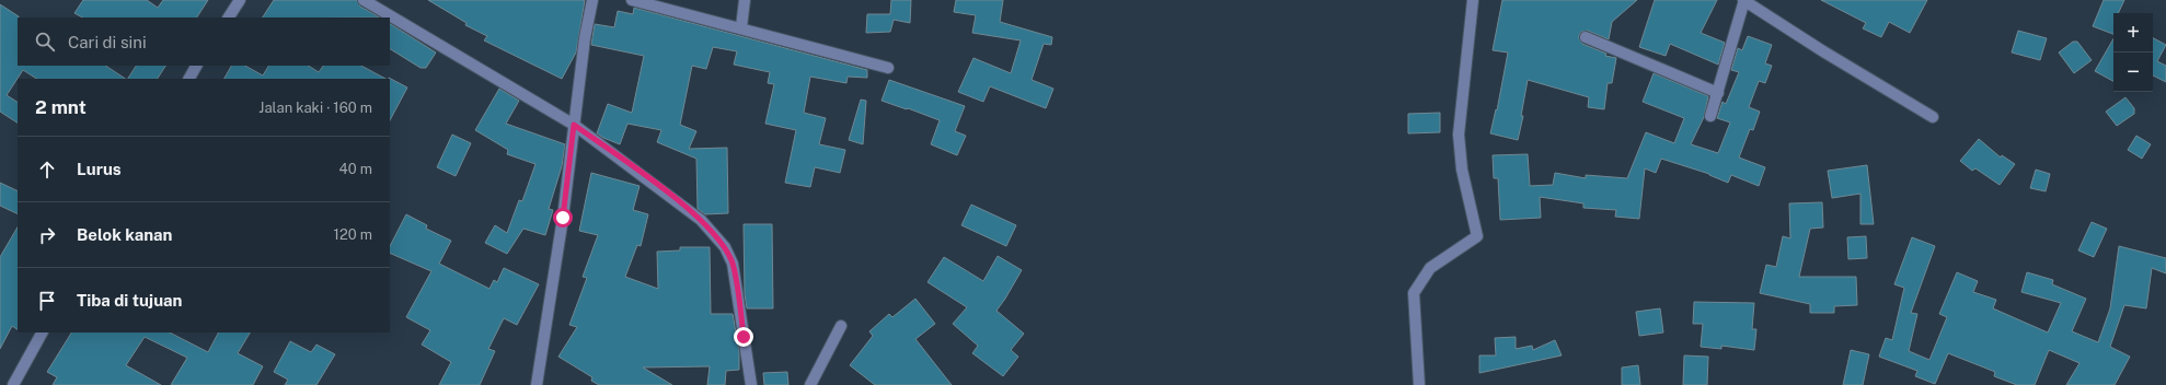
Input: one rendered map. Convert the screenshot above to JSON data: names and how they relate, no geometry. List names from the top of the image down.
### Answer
{
  "page": {
    "map_buttons": ["+", "−"],
    "search": "Cari di sini",
    "heading": ["2 mnt", "Jalan kaki · 160 m"],
    "list": [
      ["Lurus", "40 m"],
      ["Belok kanan", "120 m"],
      "Tiba di tujuan"
    ]
  }
}
